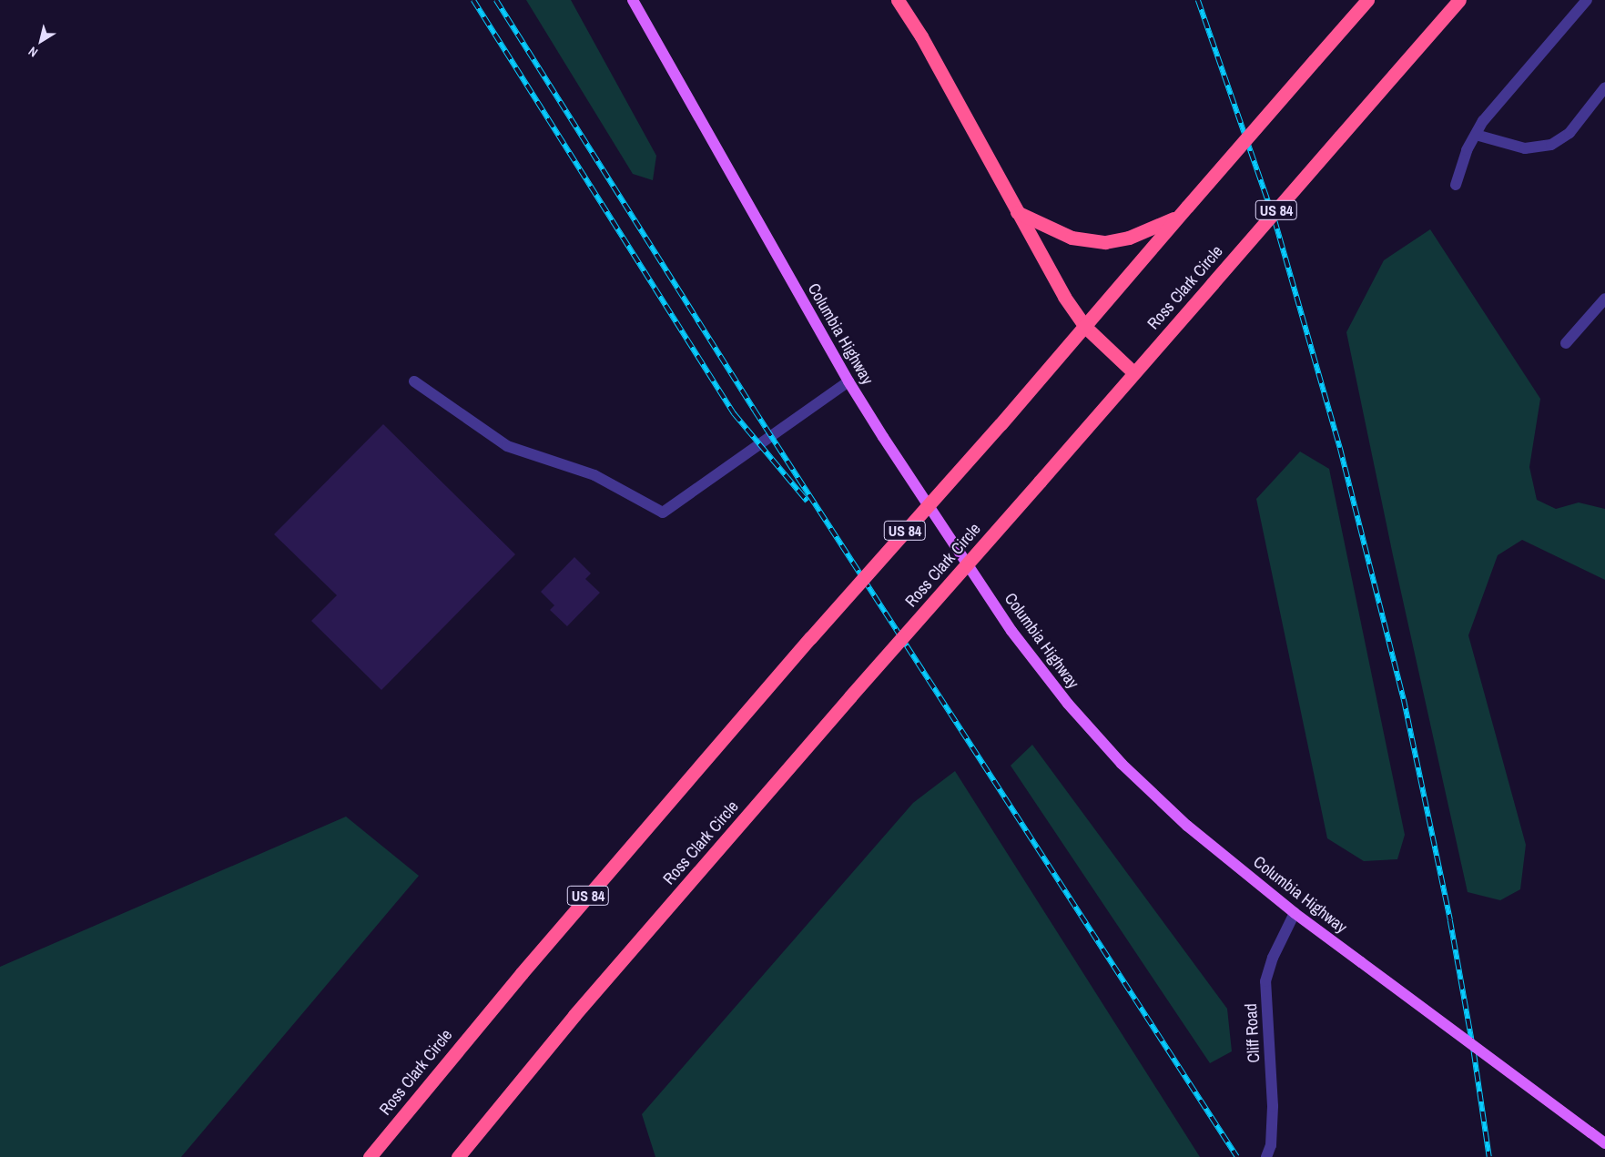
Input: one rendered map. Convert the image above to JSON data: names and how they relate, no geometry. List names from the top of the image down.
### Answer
{
  "streets": {
    "highway": ["US 84", "Ross Clark Circle"],
    "main road": ["Columbia Highway"],
    "street": ["Cliff Road"]
  },
  "crossings": [
    ["Columbia Highway", "Cliff Road"]
  ],
  "north": "bottom left"
}
